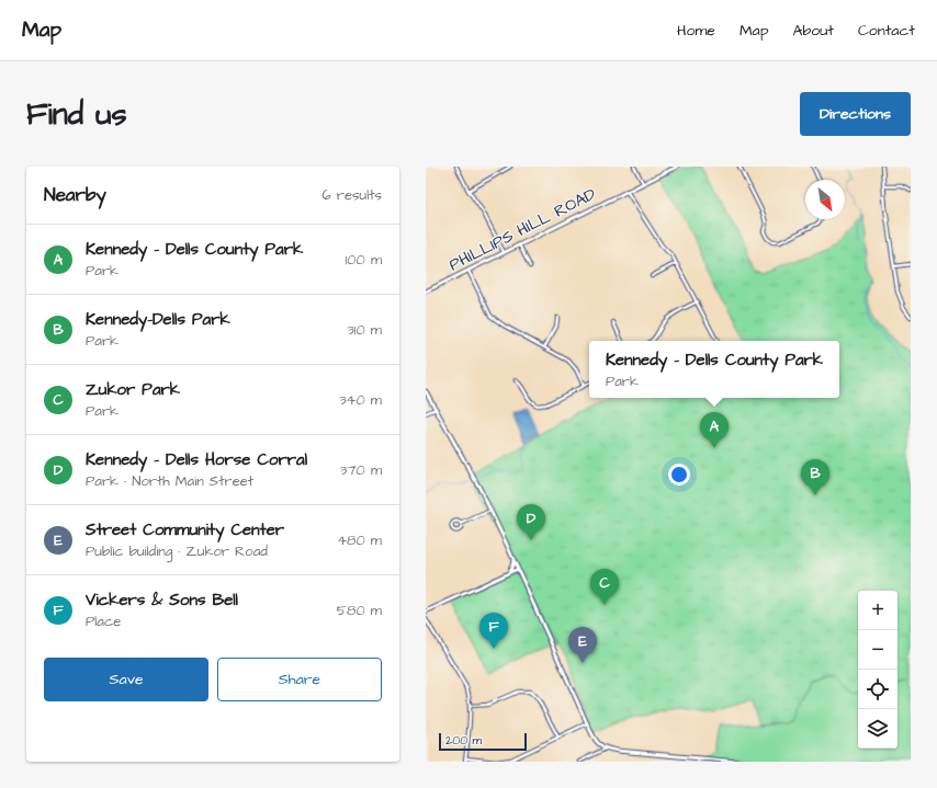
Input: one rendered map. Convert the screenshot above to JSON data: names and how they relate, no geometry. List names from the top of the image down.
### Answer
{
  "streets": {
    "street": ["PHILLIPS HILL ROAD"]
  },
  "scale_bar": "200 m",
  "north": "bottom right",
  "page": {
    "header": "Map",
    "nav": [
      "Home",
      "Map",
      "About",
      "Contact"
    ],
    "buttons": [
      "Directions",
      ["Save", "Share"]
    ],
    "title": "Find us",
    "heading": ["Nearby", "6 results"],
    "list": [
      {
        "mark": "A",
        "name": "Kennedy - Dells County Park",
        "note": "Park",
        "value": "100 m"
      },
      {
        "mark": "B",
        "name": "Kennedy-Dells Park",
        "note": "Park",
        "value": "310 m"
      },
      {
        "mark": "C",
        "name": "Zukor Park",
        "note": "Park",
        "value": "340 m"
      },
      {
        "mark": "D",
        "name": "Kennedy - Dells Horse Corral",
        "note": "Park · North Main Street",
        "value": "370 m"
      },
      {
        "mark": "E",
        "name": "Street Community Center",
        "note": "Public building · Zukor Road",
        "value": "480 m"
      },
      {
        "mark": "F",
        "name": "Vickers & Sons Bell",
        "note": "Place",
        "value": "580 m"
      }
    ],
    "popup": ["Kennedy - Dells County Park", "Park"],
    "pins": [
      "A",
      "B",
      "D",
      "C",
      "F",
      "E"
    ],
    "map_buttons": ["+", "−"],
    "scale": "200 m"
  }
}
